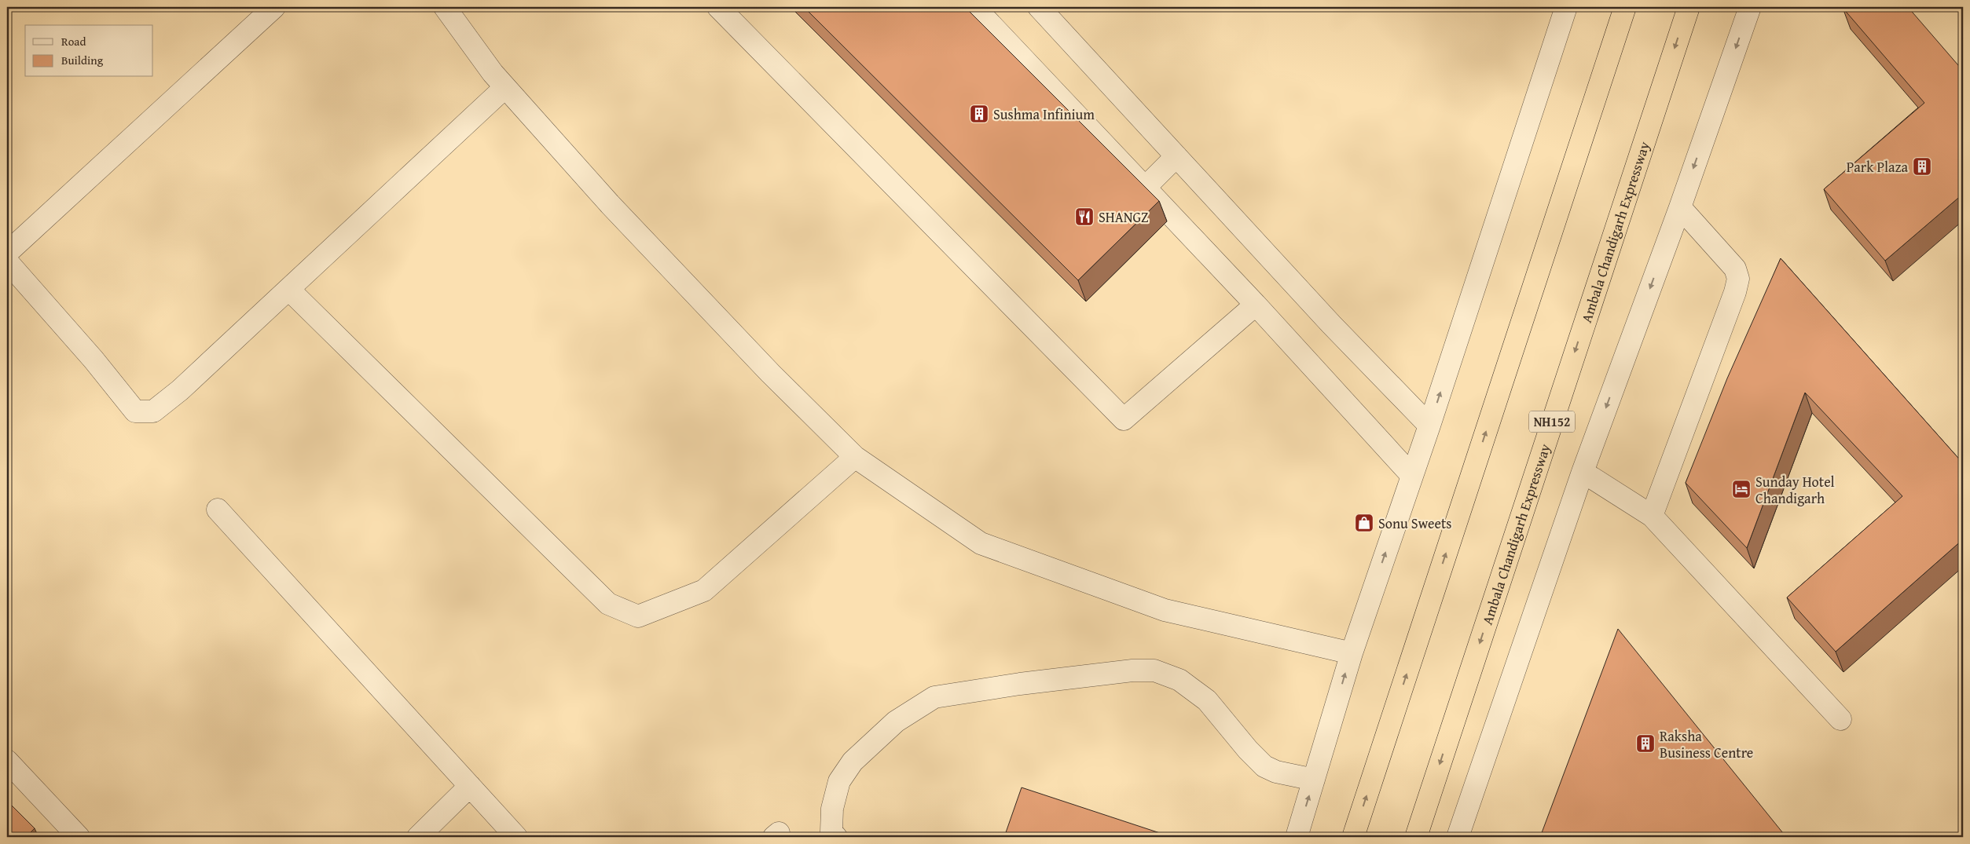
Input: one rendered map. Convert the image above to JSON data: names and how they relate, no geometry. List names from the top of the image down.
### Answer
{
  "streets": {
    "highway": ["Ambala Chandigarh Expressway", "NH152"]
  },
  "places": {
    "building": ["Sushma Infinium", "Park Plaza", "Raksha Business Centre"],
    "restaurant": ["SHANGZ"],
    "hotel": ["Sunday Hotel Chandigarh"],
    "shop": ["Sonu Sweets"]
  },
  "legend": ["Road", "Building"]
}
